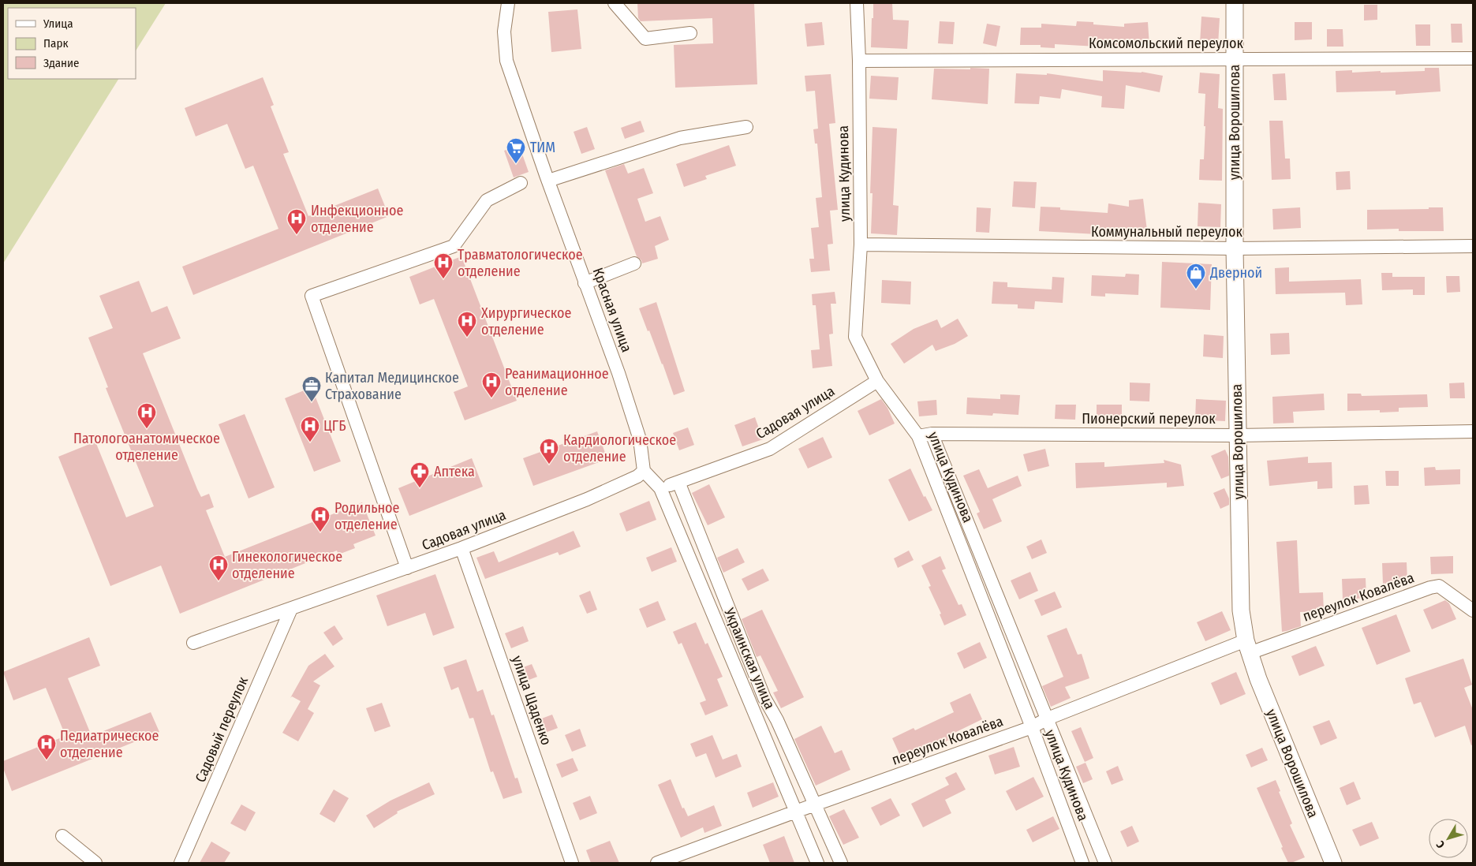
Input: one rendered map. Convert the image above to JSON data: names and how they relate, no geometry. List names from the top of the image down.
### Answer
{
  "streets": {
    "main road": ["улица Ворошилова"],
    "street": [
      "Комсомольский переулок",
      "улица Кудинова",
      "Коммунальный переулок",
      "Красная улица",
      "Садовая улица",
      "Пионерский переулок",
      "переулок Ковалёва",
      "Украинская улица",
      "улица Щаденко",
      "Садовый переулок"
    ]
  },
  "crossings": [
    ["Комсомольский переулок", "улица Ворошилова"],
    ["Комсомольский переулок", "улица Кудинова"],
    ["улица Ворошилова", "Коммунальный переулок"],
    ["улица Ворошилова", "Пионерский переулок"],
    ["улица Ворошилова", "переулок Ковалёва"],
    ["улица Кудинова", "Коммунальный переулок"],
    ["улица Кудинова", "Садовая улица"],
    ["улица Кудинова", "Пионерский переулок"],
    ["улица Кудинова", "переулок Ковалёва"],
    ["Красная улица", "Садовая улица"],
    ["Красная улица", "Украинская улица"],
    ["Садовая улица", "Украинская улица"],
    ["Садовая улица", "улица Щаденко"],
    ["Садовая улица", "Садовый переулок"],
    ["переулок Ковалёва", "Украинская улица"]
  ],
  "places": {
    "supermarket": ["ТИМ"],
    "hospital": [
      "Инфекционное отделение",
      "Травматологическое отделение",
      "Хирургическое отделение",
      "Реанимационное отделение",
      "Патологоанатомическое отделение",
      "ЦГБ",
      "Кардиологическое отделение",
      "Родильное отделение",
      "Гинекологическое отделение",
      "Педиатрическое отделение"
    ],
    "shop": ["Дверной"],
    "office": ["Капитал Медицинское Страхование"],
    "pharmacy": ["Аптека"]
  },
  "legend": ["Улица", "Парк", "Здание"],
  "north": "bottom left"
}
